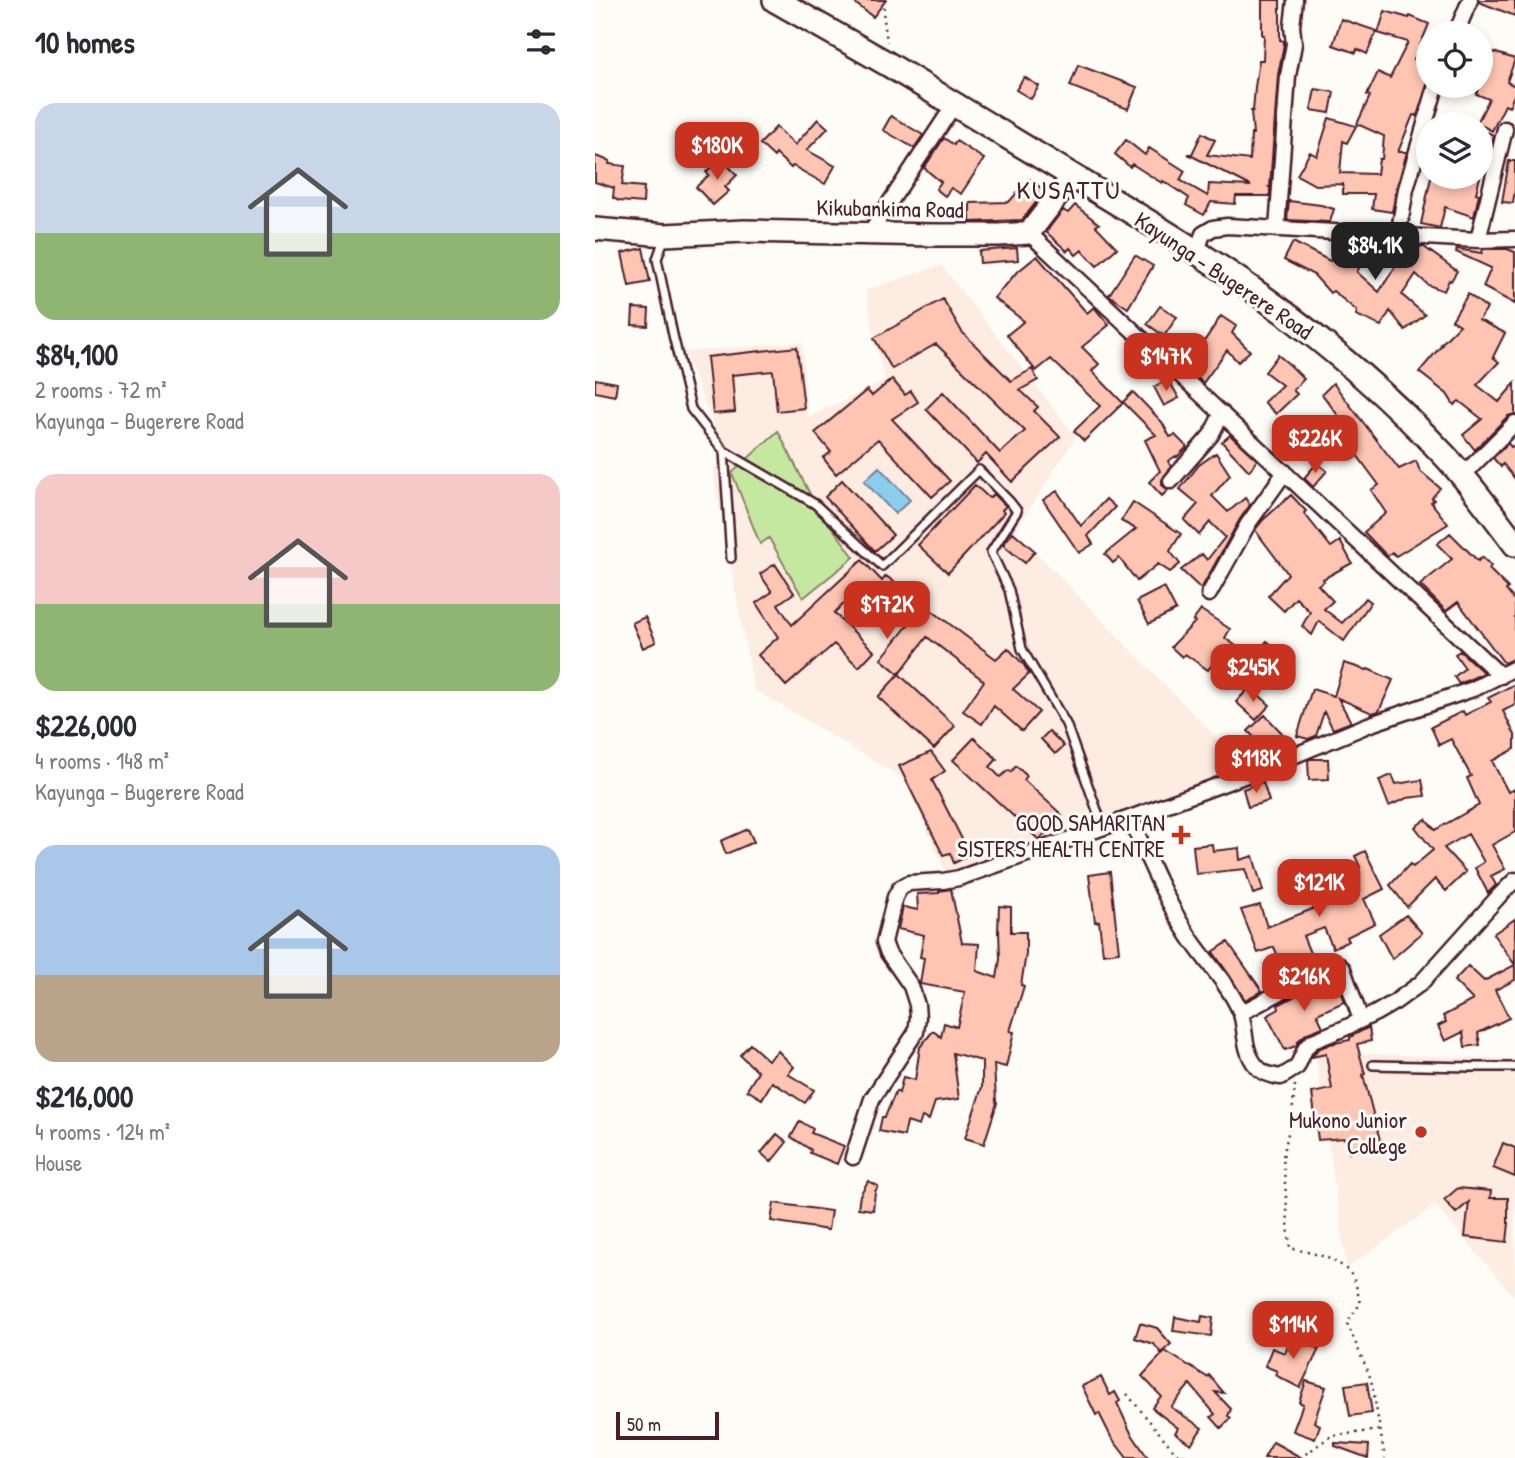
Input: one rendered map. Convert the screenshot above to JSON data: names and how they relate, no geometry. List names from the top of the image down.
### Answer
{
  "streets": {
    "main road": ["Kayunga - Bugerere Road"],
    "street": ["Kikubankima Road"]
  },
  "districts": ["KUSATTU"],
  "places": {
    "health": ["GOOD SAMARITAN SISTERS HEALTH CENTRE"],
    "other": ["Mukono Junior College"]
  },
  "scale_bar": "50 m",
  "page": {
    "heading": "10 homes",
    "list": [
      {
        "name": "$84,100",
        "note": "2 rooms · 72 m² · Kayunga - Bugerere Road"
      },
      {
        "name": "$226,000",
        "note": "4 rooms · 148 m² · Kayunga - Bugerere Road"
      },
      {
        "name": "$216,000",
        "note": "4 rooms · 124 m² · House"
      }
    ],
    "price": [
      "$180K",
      "$84.1K",
      "$147K",
      "$226K",
      "$172K",
      "$245K",
      "$118K",
      "$121K",
      "$216K",
      "$114K"
    ],
    "scale": "50 m"
  }
}
